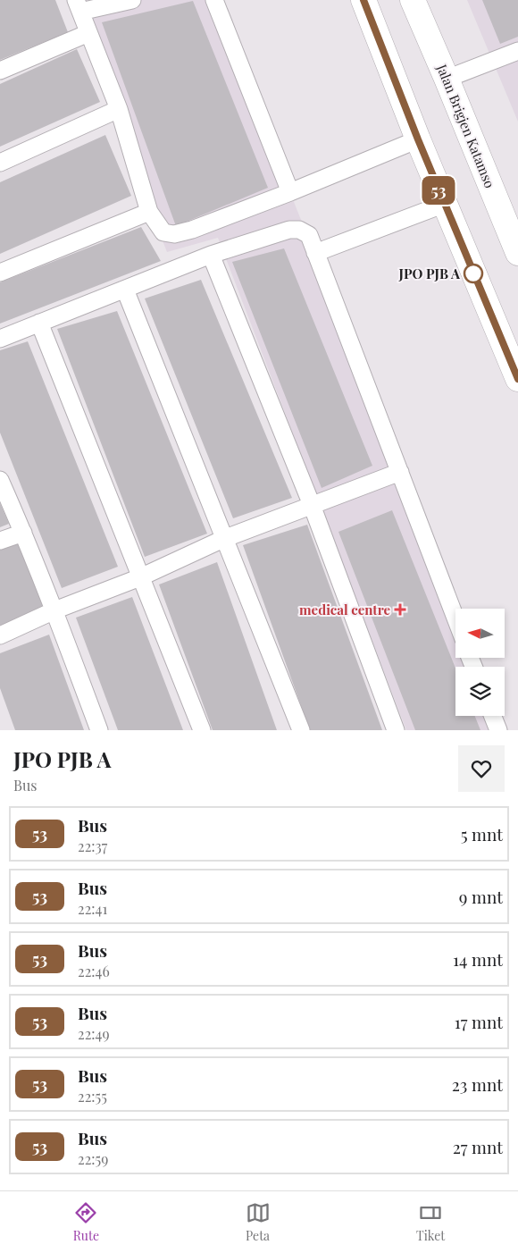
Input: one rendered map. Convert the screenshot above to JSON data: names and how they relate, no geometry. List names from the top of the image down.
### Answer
{
  "streets": {
    "highway": ["Jalan Brigjen Katamso"]
  },
  "places": {
    "other": ["JPO PJB A"],
    "health": ["medical centre"]
  },
  "lines": ["bus line 53"],
  "north": "left",
  "page": {
    "on_map": "53",
    "heading": ["JPO PJB A", "Bus"],
    "list": [
      {
        "mark": "53",
        "name": "Bus",
        "note": "22:37",
        "value": "5 mnt"
      },
      {
        "mark": "53",
        "name": "Bus",
        "note": "22:41",
        "value": "9 mnt"
      },
      {
        "mark": "53",
        "name": "Bus",
        "note": "22:46",
        "value": "14 mnt"
      },
      {
        "mark": "53",
        "name": "Bus",
        "note": "22:49",
        "value": "17 mnt"
      },
      {
        "mark": "53",
        "name": "Bus",
        "note": "22:55",
        "value": "23 mnt"
      },
      {
        "mark": "53",
        "name": "Bus",
        "note": "22:59",
        "value": "27 mnt"
      }
    ],
    "tabs": ["Rute", "Peta", "Tiket"]
  }
}
